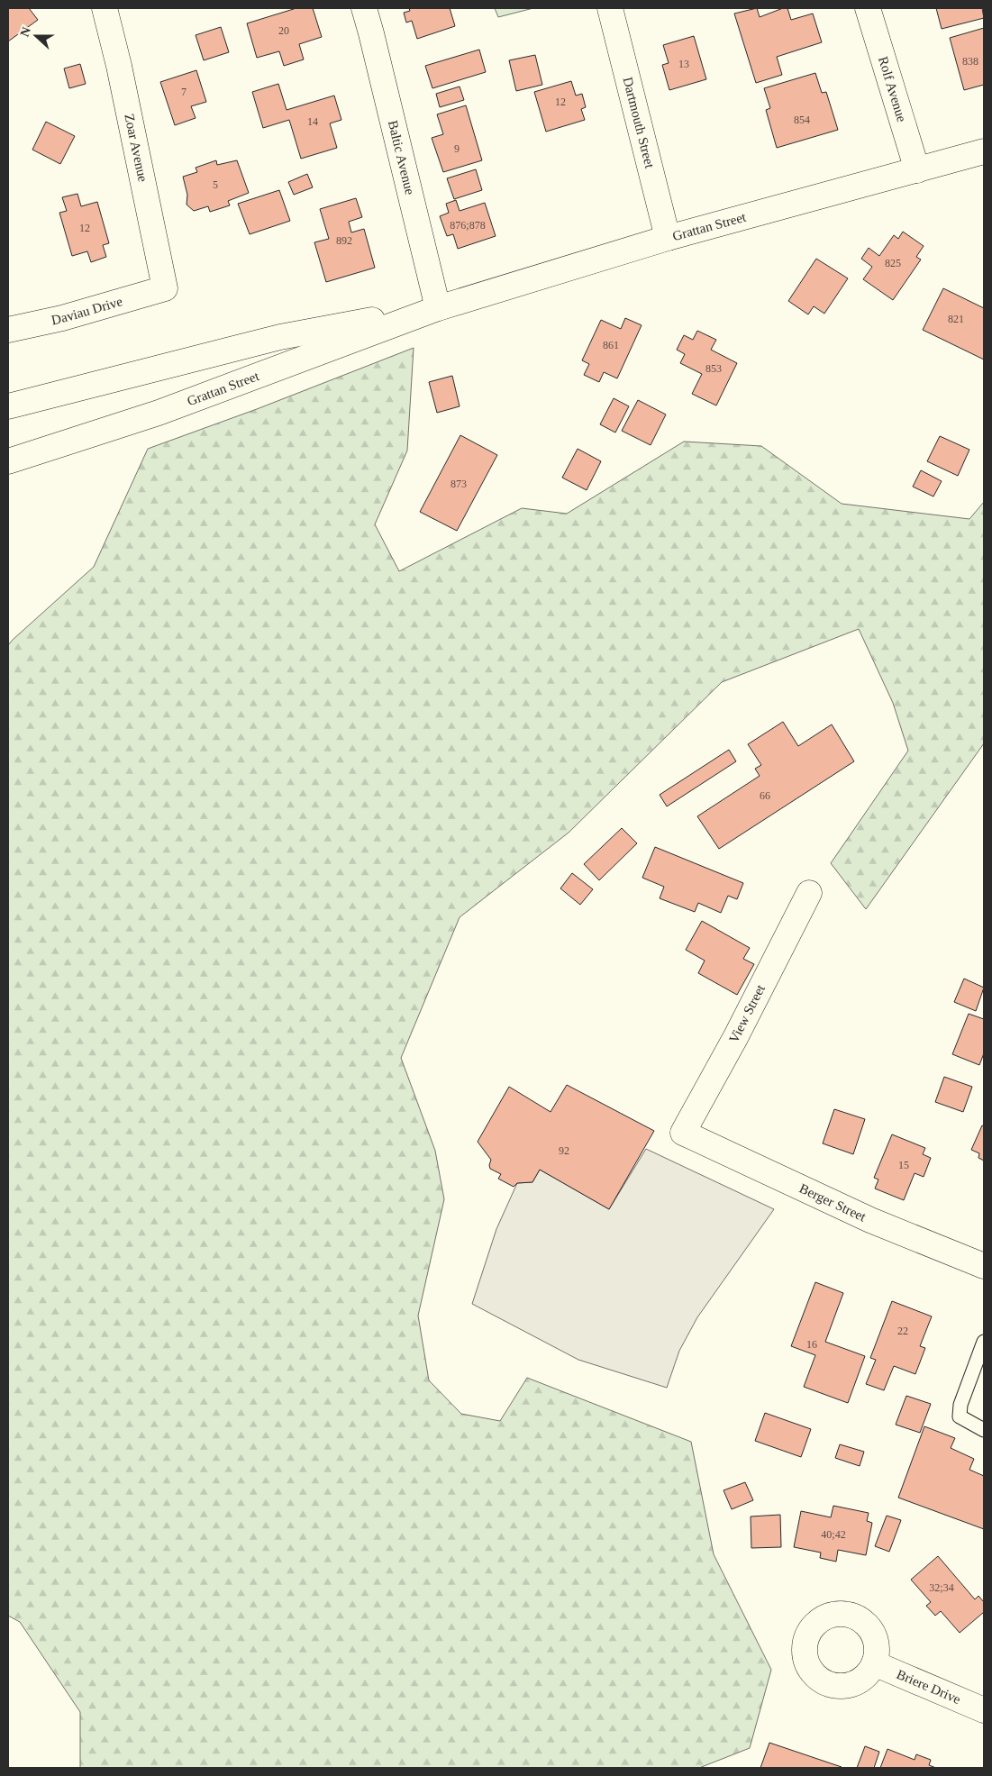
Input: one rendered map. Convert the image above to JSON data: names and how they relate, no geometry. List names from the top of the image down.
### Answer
{
  "streets": {
    "street": [
      "Rolf Avenue",
      "Dartmouth Street",
      "Zoar Avenue",
      "Baltic Avenue",
      "Grattan Street",
      "Daviau Drive",
      "View Street",
      "Berger Street",
      "Briere Drive"
    ]
  },
  "crossings": [
    ["Rolf Avenue", "Grattan Street"],
    ["Dartmouth Street", "Grattan Street"],
    ["Zoar Avenue", "Daviau Drive"],
    ["Baltic Avenue", "Grattan Street"],
    ["View Street", "Berger Street"]
  ],
  "house_numbers": [
    "20",
    "838",
    "13",
    "7",
    "12",
    "854",
    "14",
    "9",
    "5",
    "876;878",
    "12",
    "892",
    "825",
    "821",
    "861",
    "853",
    "873",
    "66",
    "92",
    "15",
    "22",
    "16",
    "40;42",
    "32;34"
  ],
  "north": "left"
}
